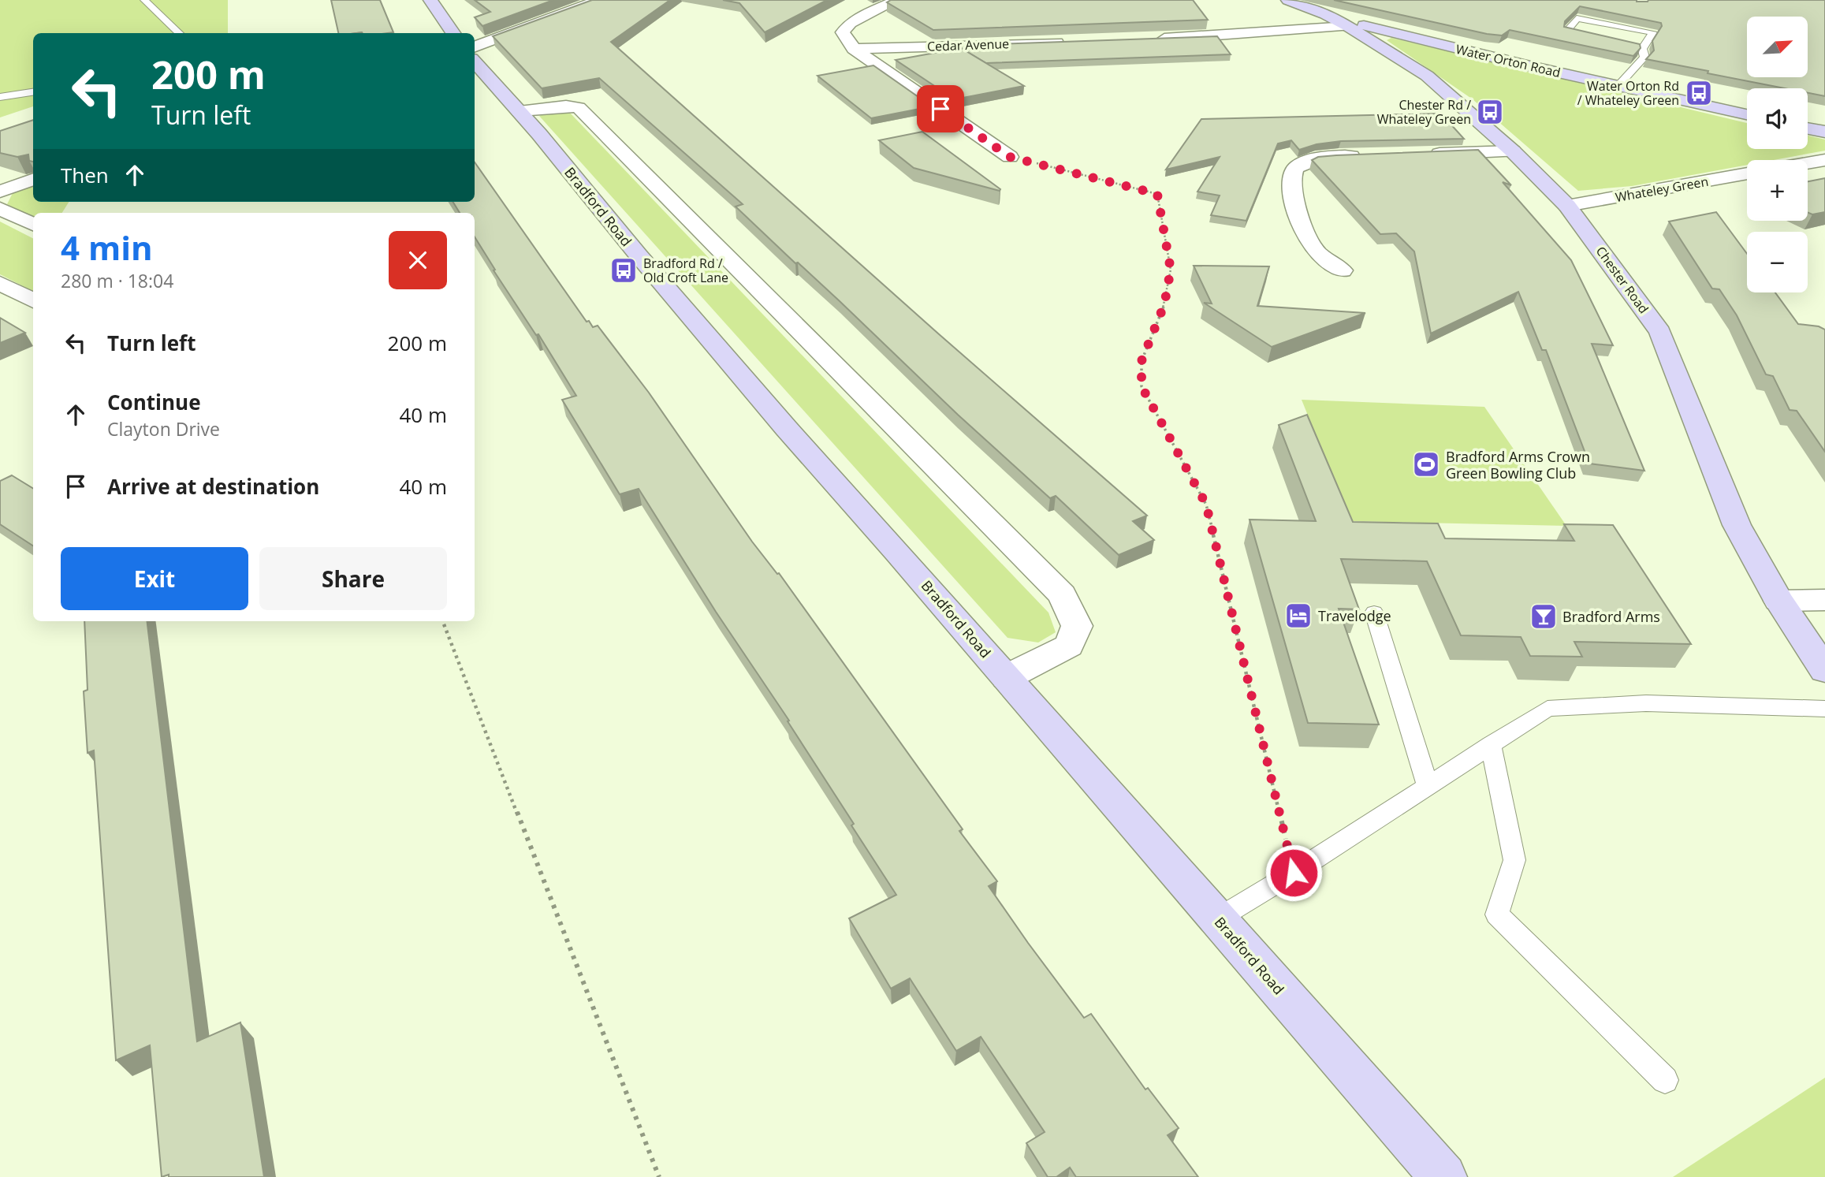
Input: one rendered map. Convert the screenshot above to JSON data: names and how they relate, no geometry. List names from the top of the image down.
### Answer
{
  "streets": {
    "main road": ["Water Orton Road", "Bradford Road", "Chester Road"],
    "street": ["Cedar Avenue", "Whateley Green"]
  },
  "crossings": [
    ["Water Orton Road", "Chester Road"],
    ["Whateley Green", "Chester Road"]
  ],
  "places": {
    "bus stop": ["Water Orton Rd / Whateley Green", "Chester Rd / Whateley Green", "Bradford Rd / Old Croft Lane"],
    "sports": ["Bradford Arms Crown Green Bowling Club"],
    "hotel": ["Travelodge"],
    "bar": ["Bradford Arms"]
  },
  "north": "top right",
  "page": {
    "map_buttons": ["+", "−"],
    "turn": ["200 m", "Turn left"],
    "then": "Then",
    "heading": ["4 min", "280 m · 18:04"],
    "list": [
      {
        "name": "Turn left",
        "value": "200 m"
      },
      {
        "name": "Continue",
        "note": "Clayton Drive",
        "value": "40 m"
      },
      {
        "name": "Arrive at destination",
        "value": "40 m"
      }
    ],
    "buttons": ["Exit", "Share"]
  }
}
